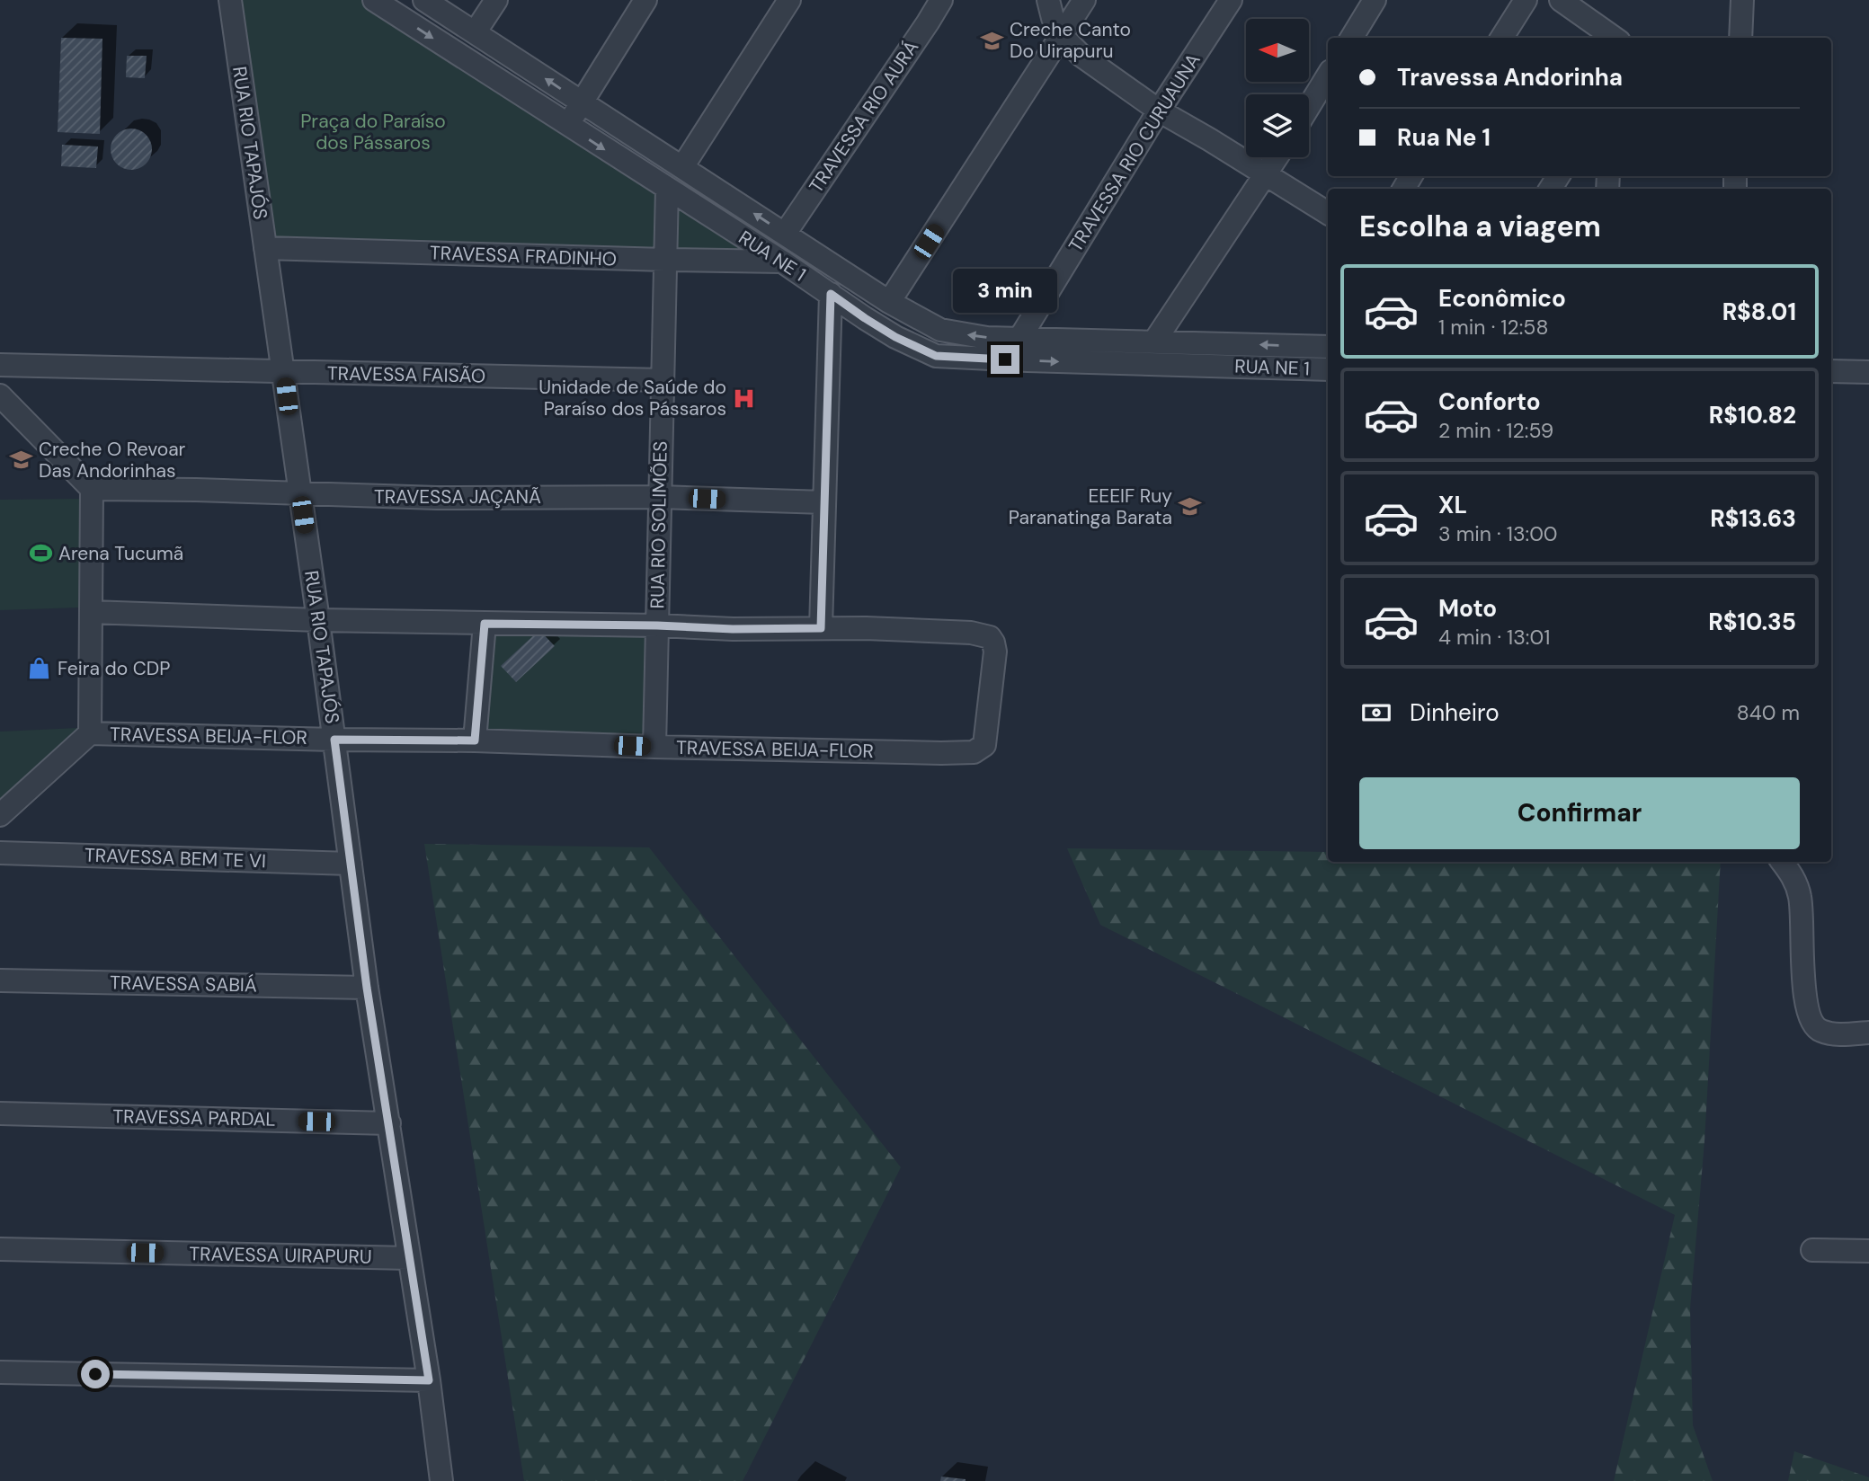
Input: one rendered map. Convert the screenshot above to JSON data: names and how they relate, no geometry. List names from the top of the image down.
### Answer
{
  "streets": {
    "street": [
      "TRAVESSA RIO AURÁ",
      "RUA RIO TAPAJÓS",
      "TRAVESSA RIO CURUAUNA",
      "TRAVESSA FRADINHO",
      "RUA NE 1",
      "TRAVESSA FAISÃO",
      "TRAVESSA JAÇANÃ",
      "RUA RIO SOLIMÕES",
      "TRAVESSA BEIJA-FLOR",
      "TRAVESSA BEM TE VI",
      "TRAVESSA SABIÁ",
      "TRAVESSA PARDAL",
      "TRAVESSA UIRAPURU"
    ]
  },
  "crossings": [
    ["TRAVESSA RIO AURÁ", "RUA NE 1"],
    ["RUA RIO TAPAJÓS", "TRAVESSA FRADINHO"],
    ["RUA RIO TAPAJÓS", "TRAVESSA FAISÃO"],
    ["RUA RIO TAPAJÓS", "TRAVESSA JAÇANÃ"],
    ["RUA RIO TAPAJÓS", "TRAVESSA BEIJA-FLOR"],
    ["RUA RIO TAPAJÓS", "TRAVESSA BEM TE VI"],
    ["RUA RIO TAPAJÓS", "TRAVESSA SABIÁ"],
    ["RUA RIO TAPAJÓS", "TRAVESSA PARDAL"],
    ["RUA RIO TAPAJÓS", "TRAVESSA UIRAPURU"],
    ["TRAVESSA RIO CURUAUNA", "RUA NE 1"],
    ["TRAVESSA FRADINHO", "RUA NE 1"],
    ["TRAVESSA FRADINHO", "RUA RIO SOLIMÕES"],
    ["RUA NE 1", "RUA RIO SOLIMÕES"],
    ["TRAVESSA FAISÃO", "RUA RIO SOLIMÕES"],
    ["TRAVESSA JAÇANÃ", "RUA RIO SOLIMÕES"],
    ["RUA RIO SOLIMÕES", "TRAVESSA BEIJA-FLOR"]
  ],
  "parks": ["Praça do Paraíso dos Pássaros"],
  "places": {
    "school or university": ["Creche Canto Do Uirapuru", "Creche O Revoar Das Andorinhas", "EEEIF Ruy Paranatinga Barata"],
    "hospital": ["Unidade de Saúde do Paraíso dos Pássaros"],
    "sports": ["Arena Tucumã"],
    "shop": ["Feira do CDP"]
  },
  "north": "left",
  "page": {
    "banner": ["Travessa Andorinha", "Rua Ne 1"],
    "heading": "Escolha a viagem",
    "list": [
      {
        "name": "Econômico",
        "note": "1 min · 12:58",
        "value": "R$8.01"
      },
      {
        "name": "Conforto",
        "note": "2 min · 12:59",
        "value": "R$10.82"
      },
      {
        "name": "XL",
        "note": "3 min · 13:00",
        "value": "R$13.63"
      },
      {
        "name": "Moto",
        "note": "4 min · 13:01",
        "value": "R$10.35"
      }
    ],
    "bubble": "3 min",
    "pay": ["Dinheiro", "840 m"],
    "buttons": "Confirmar"
  }
}
